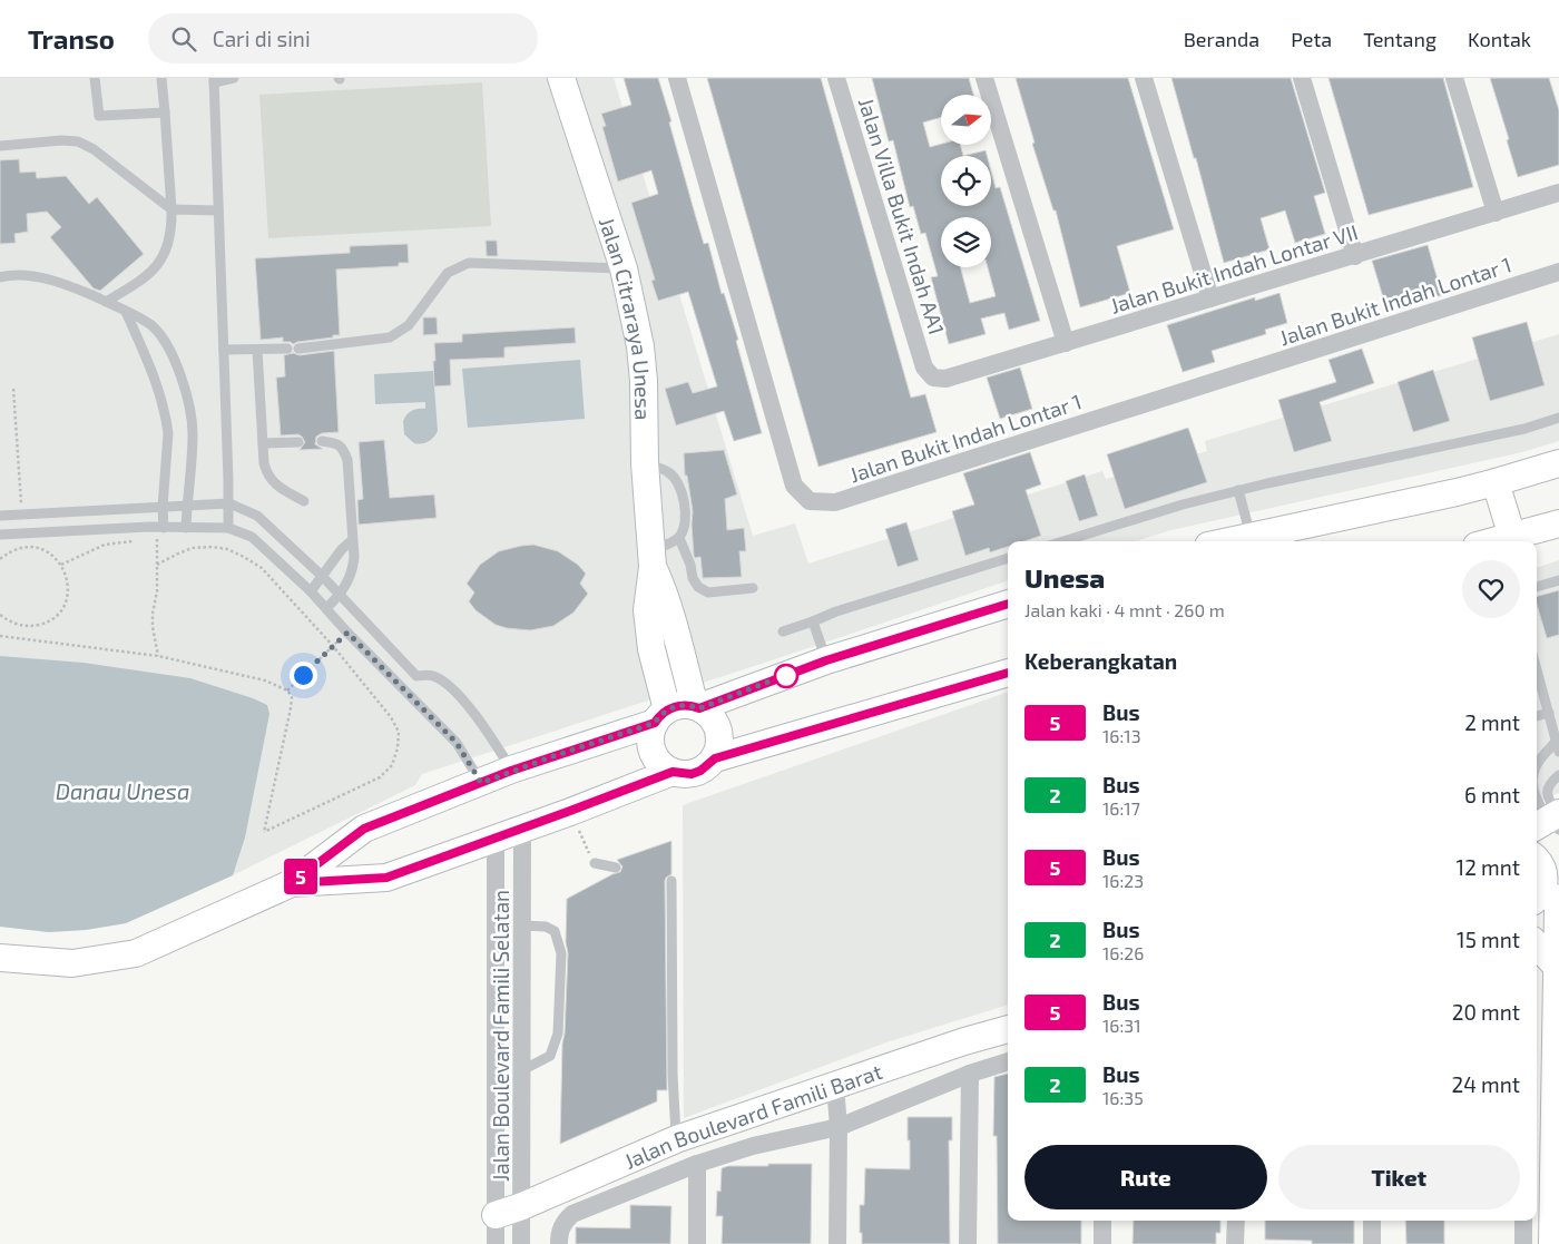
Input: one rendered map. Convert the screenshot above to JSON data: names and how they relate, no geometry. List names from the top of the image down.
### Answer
{
  "streets": {
    "main road": ["Jalan Citraraya Unesa", "Jalan Boulevard Famili Barat"],
    "street": [
      "Jalan Villa Bukit Indah AA1",
      "Jalan Bukit Indah Lontar VII",
      "Jalan Bukit Indah Lontar 1",
      "Jalan Boulevard Famili Selatan"
    ]
  },
  "crossings": [
    ["Jalan Villa Bukit Indah AA1", "Jalan Bukit Indah Lontar VII"],
    ["Jalan Boulevard Famili Selatan", "Jalan Boulevard Famili Barat"]
  ],
  "water": ["Danau Unesa"],
  "lines": ["bus line 5"],
  "north": "right",
  "page": {
    "header": "Transo",
    "search": "Cari di sini",
    "nav": [
      "Beranda",
      "Peta",
      "Tentang",
      "Kontak"
    ],
    "on_map": "5",
    "heading": [
      ["Unesa", "Jalan kaki · 4 mnt · 260 m"],
      "Keberangkatan"
    ],
    "list": [
      {
        "mark": "5",
        "name": "Bus",
        "note": "16:13",
        "value": "2 mnt"
      },
      {
        "mark": "2",
        "name": "Bus",
        "note": "16:17",
        "value": "6 mnt"
      },
      {
        "mark": "5",
        "name": "Bus",
        "note": "16:23",
        "value": "12 mnt"
      },
      {
        "mark": "2",
        "name": "Bus",
        "note": "16:26",
        "value": "15 mnt"
      },
      {
        "mark": "5",
        "name": "Bus",
        "note": "16:31",
        "value": "20 mnt"
      },
      {
        "mark": "2",
        "name": "Bus",
        "note": "16:35",
        "value": "24 mnt"
      }
    ],
    "buttons": ["Rute", "Tiket"]
  }
}
